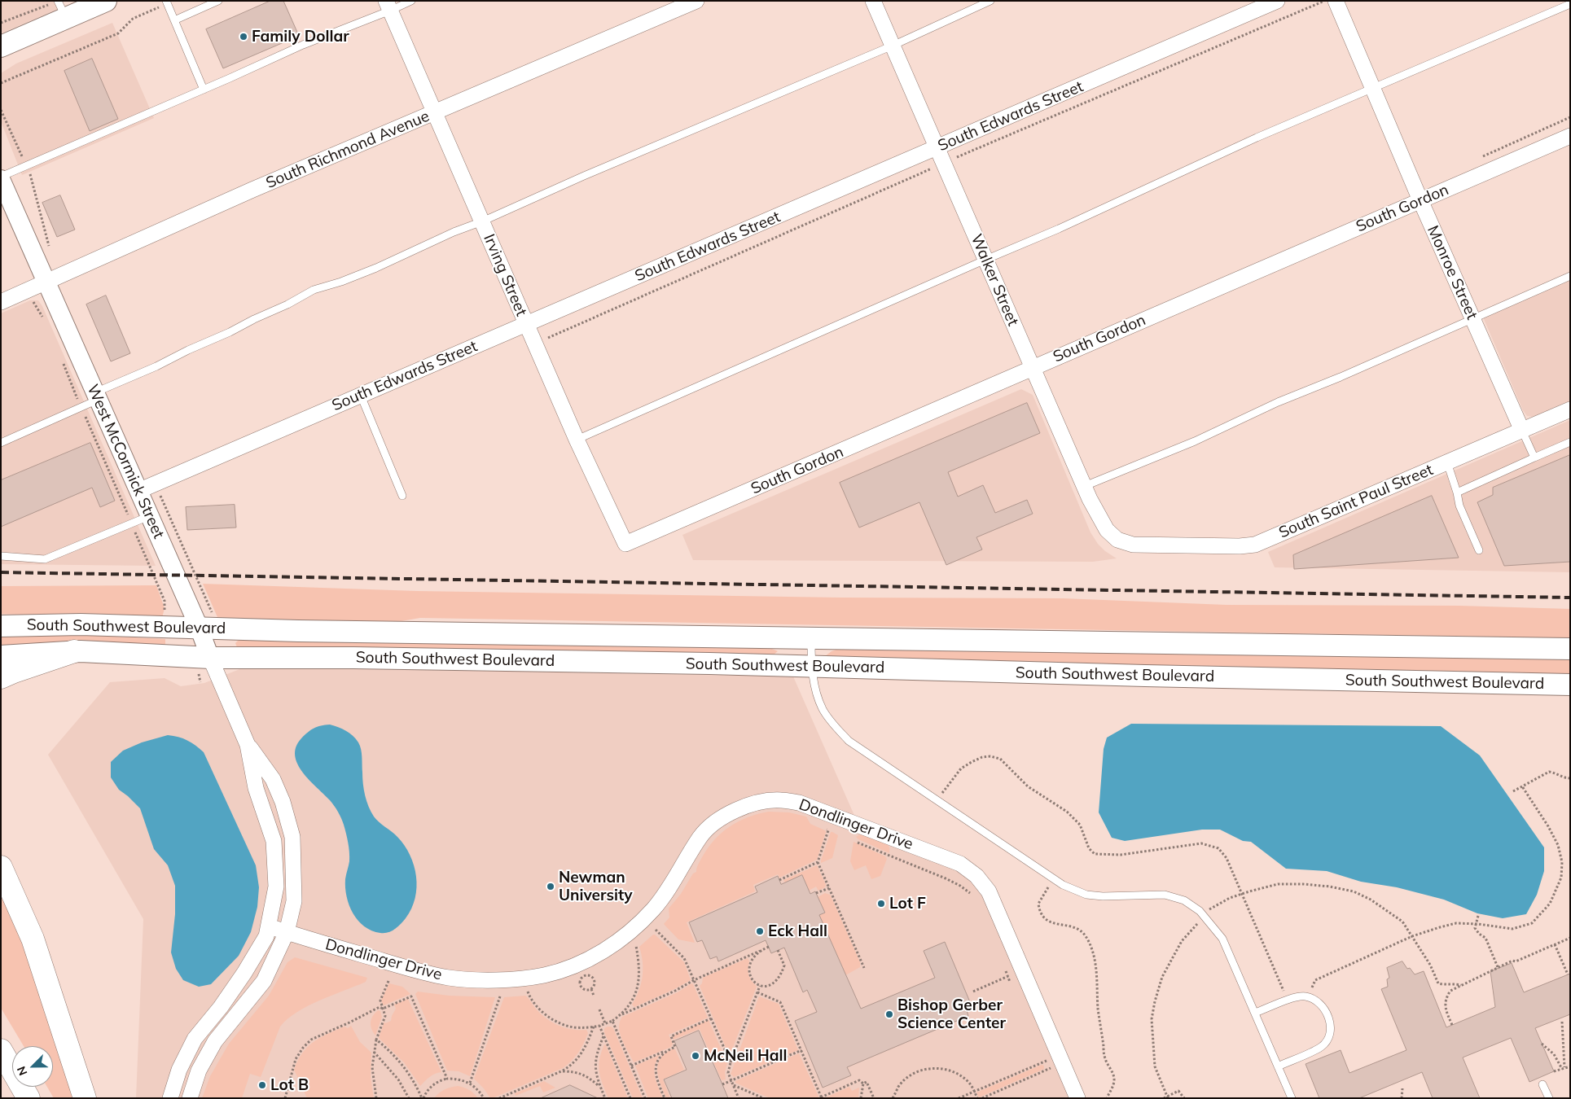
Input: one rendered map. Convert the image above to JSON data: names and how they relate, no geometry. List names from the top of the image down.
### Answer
{
  "streets": {
    "main road": ["South Southwest Boulevard"],
    "street": [
      "South Edwards Street",
      "South Richmond Avenue",
      "South Gordon",
      "Monroe Street",
      "Irving Street",
      "Walker Street",
      "West McCormick Street",
      "South Saint Paul Street",
      "Dondlinger Drive"
    ]
  },
  "crossings": [
    ["South Edwards Street", "Irving Street"],
    ["South Edwards Street", "Walker Street"],
    ["South Edwards Street", "West McCormick Street"],
    ["South Richmond Avenue", "Irving Street"],
    ["South Richmond Avenue", "West McCormick Street"],
    ["South Gordon", "Monroe Street"],
    ["South Gordon", "Irving Street"],
    ["South Gordon", "Walker Street"],
    ["Monroe Street", "South Saint Paul Street"],
    ["Walker Street", "South Saint Paul Street"],
    ["West McCormick Street", "South Southwest Boulevard"],
    ["West McCormick Street", "Dondlinger Drive"]
  ],
  "places": [
    "Family Dollar",
    "Newman University",
    "Lot F",
    "Eck Hall",
    "Bishop Gerber Science Center",
    "McNeil Hall",
    "Lot B"
  ],
  "north": "bottom left"
}
